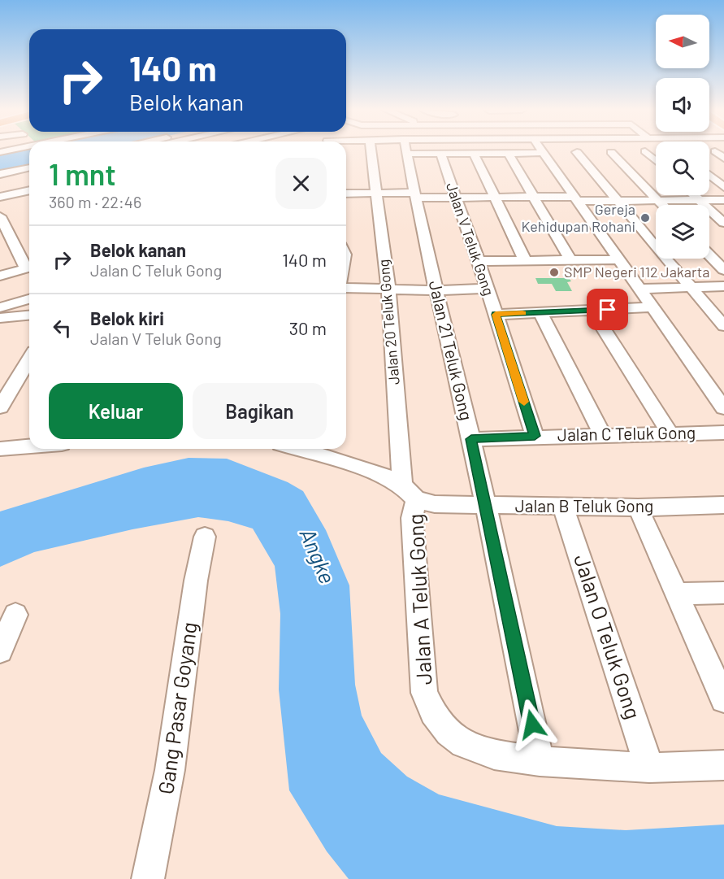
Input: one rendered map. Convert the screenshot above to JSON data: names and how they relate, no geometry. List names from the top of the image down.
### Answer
{
  "streets": {
    "street": [
      "Jalan V Teluk Gong",
      "Jalan 20 Teluk Gong",
      "Jalan 21 Teluk Gong",
      "Jalan C Teluk Gong",
      "Jalan B Teluk Gong",
      "Jalan A Teluk Gong",
      "Jalan O Teluk Gong",
      "Gang Pasar Goyang"
    ]
  },
  "crossings": [
    ["Jalan V Teluk Gong", "Jalan C Teluk Gong"],
    ["Jalan 20 Teluk Gong", "Jalan B Teluk Gong"],
    ["Jalan 20 Teluk Gong", "Jalan A Teluk Gong"],
    ["Jalan 21 Teluk Gong", "Jalan C Teluk Gong"],
    ["Jalan 21 Teluk Gong", "Jalan B Teluk Gong"],
    ["Jalan 21 Teluk Gong", "Jalan A Teluk Gong"],
    ["Jalan B Teluk Gong", "Jalan A Teluk Gong"],
    ["Jalan B Teluk Gong", "Jalan O Teluk Gong"],
    ["Jalan A Teluk Gong", "Jalan O Teluk Gong"]
  ],
  "water": ["Angke"],
  "places": ["Gereja Kehidupan Rohani", "SMP Negeri 112 Jakarta"],
  "north": "left",
  "page": {
    "turn": ["140 m", "Belok kanan"],
    "heading": ["1 mnt", "360 m · 22:46"],
    "list": [
      {
        "name": "Belok kanan",
        "note": "Jalan C Teluk Gong",
        "value": "140 m"
      },
      {
        "name": "Belok kiri",
        "note": "Jalan V Teluk Gong",
        "value": "30 m"
      }
    ],
    "buttons": ["Keluar", "Bagikan"]
  }
}
